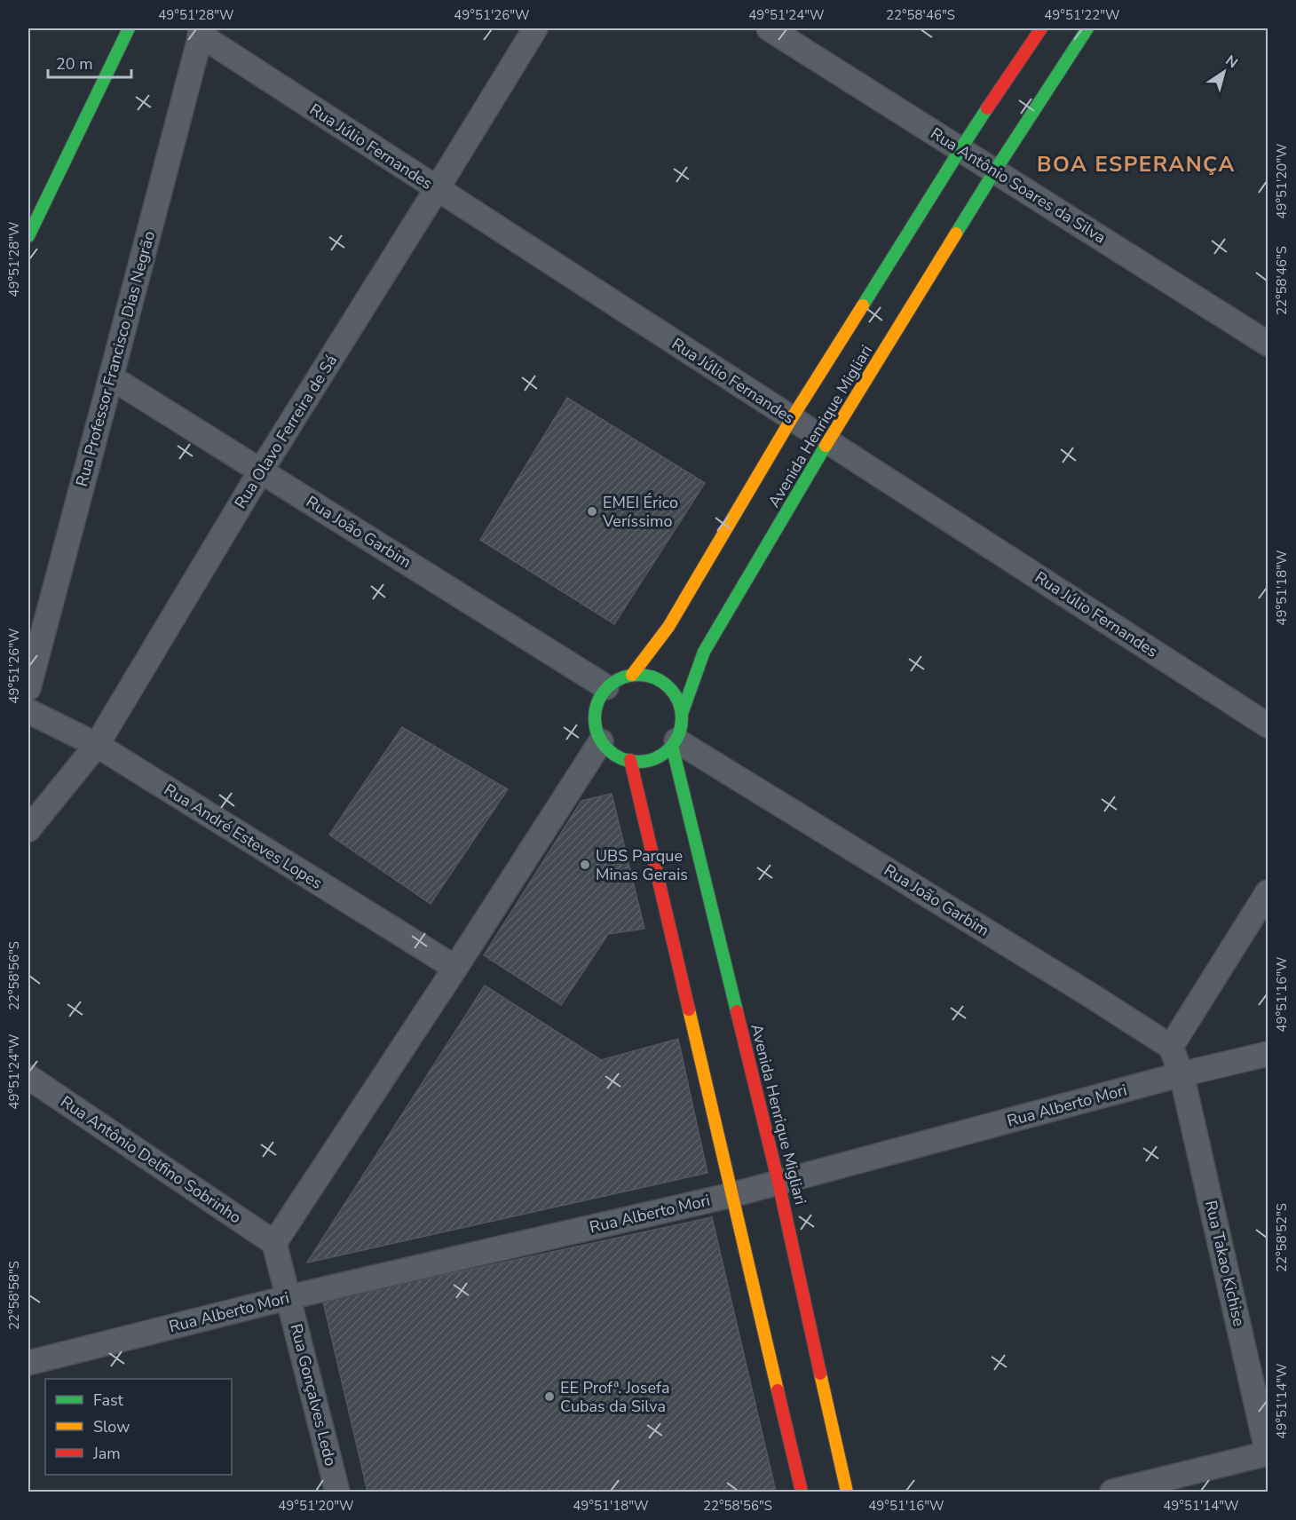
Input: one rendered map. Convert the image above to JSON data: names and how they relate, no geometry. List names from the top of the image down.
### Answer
{
  "streets": {
    "main road": ["Avenida Henrique Migliari"],
    "street": [
      "Rua Júlio Fernandes",
      "Rua Antônio Soares da Silva",
      "Rua Professor Francisco Dias Negrão",
      "Rua Olavo Ferreira de Sá",
      "Rua João Garbim",
      "Rua André Esteves Lopes",
      "Rua Alberto Mori",
      "Rua Antônio Delfino Sobrinho",
      "Rua Takao Kichise",
      "Rua Gonçalves Ledo"
    ]
  },
  "crossings": [
    ["Rua Júlio Fernandes", "Rua Professor Francisco Dias Negrão"],
    ["Rua Júlio Fernandes", "Avenida Henrique Migliari"],
    ["Rua Júlio Fernandes", "Rua Olavo Ferreira de Sá"],
    ["Rua Antônio Soares da Silva", "Avenida Henrique Migliari"],
    ["Rua Professor Francisco Dias Negrão", "Rua João Garbim"],
    ["Avenida Henrique Migliari", "Rua João Garbim"],
    ["Avenida Henrique Migliari", "Rua Alberto Mori"],
    ["Rua Olavo Ferreira de Sá", "Rua João Garbim"],
    ["Rua Olavo Ferreira de Sá", "Rua André Esteves Lopes"],
    ["Rua Alberto Mori", "Rua Takao Kichise"],
    ["Rua Alberto Mori", "Rua Gonçalves Ledo"],
    ["Rua Antônio Delfino Sobrinho", "Rua Gonçalves Ledo"]
  ],
  "districts": ["BOA ESPERANÇA"],
  "places": ["EMEI Érico Veríssimo", "UBS Parque Minas Gerais", "EE Profª. Josefa Cubas da Silva"],
  "legend": ["Fast", "Slow", "Jam"],
  "scale_bar": "20 m",
  "north": "top right",
  "coordinates": [
    "49°51'28\"W",
    "49°51'26\"W",
    "49°51'24\"W",
    "22°58'46\"S",
    "49°51'22\"W",
    "49°51'20\"W",
    "49°51'18\"W",
    "22°58'56\"S",
    "49°51'16\"W",
    "22°58'52\"S",
    "22°58'58\"S",
    "49°51'14\"W"
  ]
}
